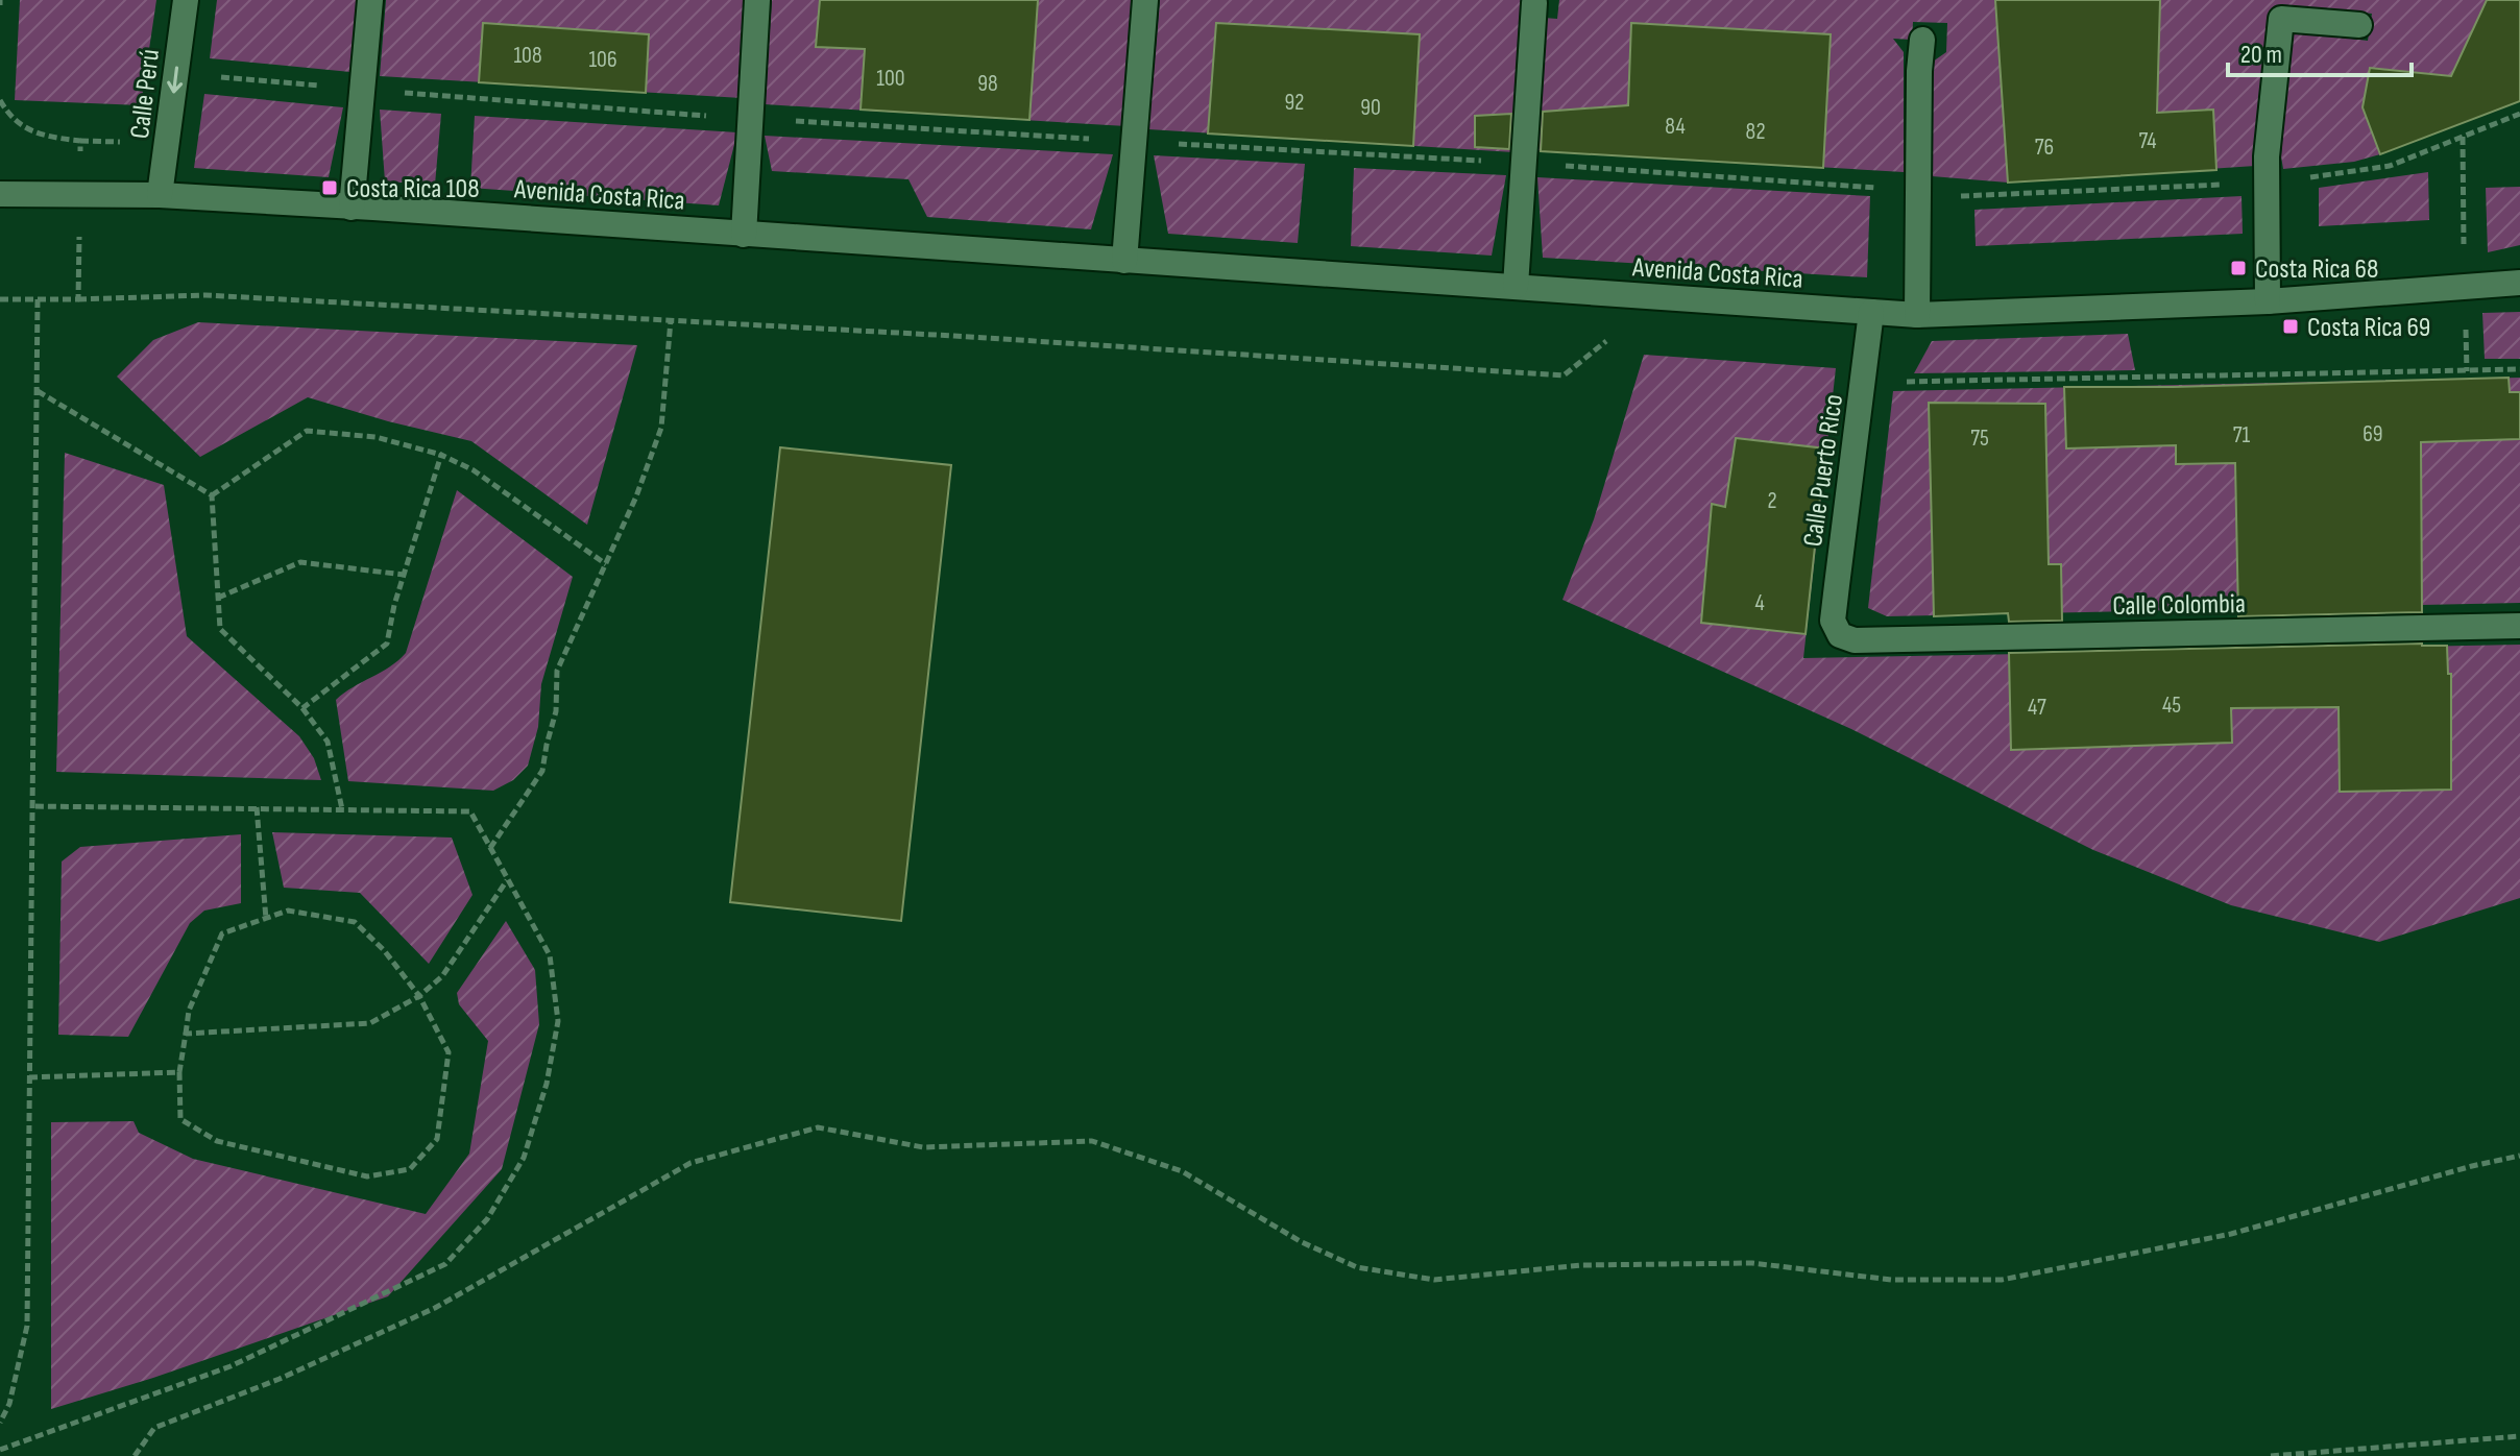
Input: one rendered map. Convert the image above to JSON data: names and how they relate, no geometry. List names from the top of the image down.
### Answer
{
  "streets": {
    "street": [
      "Calle Perú",
      "Avenida Costa Rica",
      "Calle Puerto Rico",
      "Calle Colombia"
    ]
  },
  "crossings": [
    ["Calle Perú", "Avenida Costa Rica"],
    ["Avenida Costa Rica", "Calle Puerto Rico"],
    ["Calle Puerto Rico", "Calle Colombia"]
  ],
  "places": {
    "transit": ["Costa Rica 108", "Costa Rica 68", "Costa Rica 69"]
  },
  "house_numbers": [
    "108",
    "106",
    "100",
    "98",
    "92",
    "90",
    "84",
    "82",
    "74",
    "76",
    "69",
    "71",
    "75",
    "2",
    "4",
    "45",
    "47"
  ],
  "scale_bar": "20 m"
}
